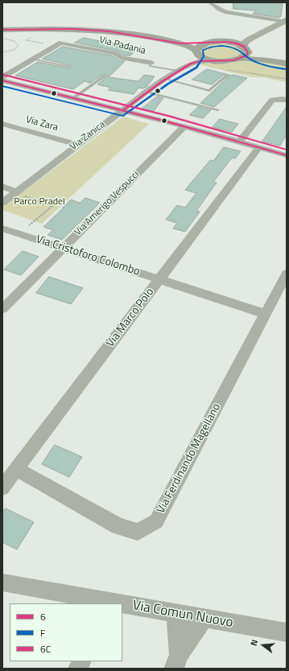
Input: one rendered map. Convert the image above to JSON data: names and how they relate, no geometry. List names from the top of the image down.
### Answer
{
  "streets": {
    "street": [
      "Via Padania",
      "Via Zara",
      "Via Zanica",
      "Via Amerigo Vespucci",
      "Via Cristoforo Colombo",
      "Via Marco Polo",
      "Via Ferdinando Magellano",
      "Via Comun Nuovo"
    ]
  },
  "crossings": [
    ["Via Zara", "Via Zanica"],
    ["Via Amerigo Vespucci", "Via Cristoforo Colombo"],
    ["Via Cristoforo Colombo", "Via Marco Polo"],
    ["Via Cristoforo Colombo", "Via Ferdinando Magellano"],
    ["Via Marco Polo", "Via Ferdinando Magellano"]
  ],
  "parks": ["Parco Pradel"],
  "lines": ["transit line 6", "transit line F", "transit line 6C"],
  "legend": ["6", "F", "6C"],
  "north": "left"
}
